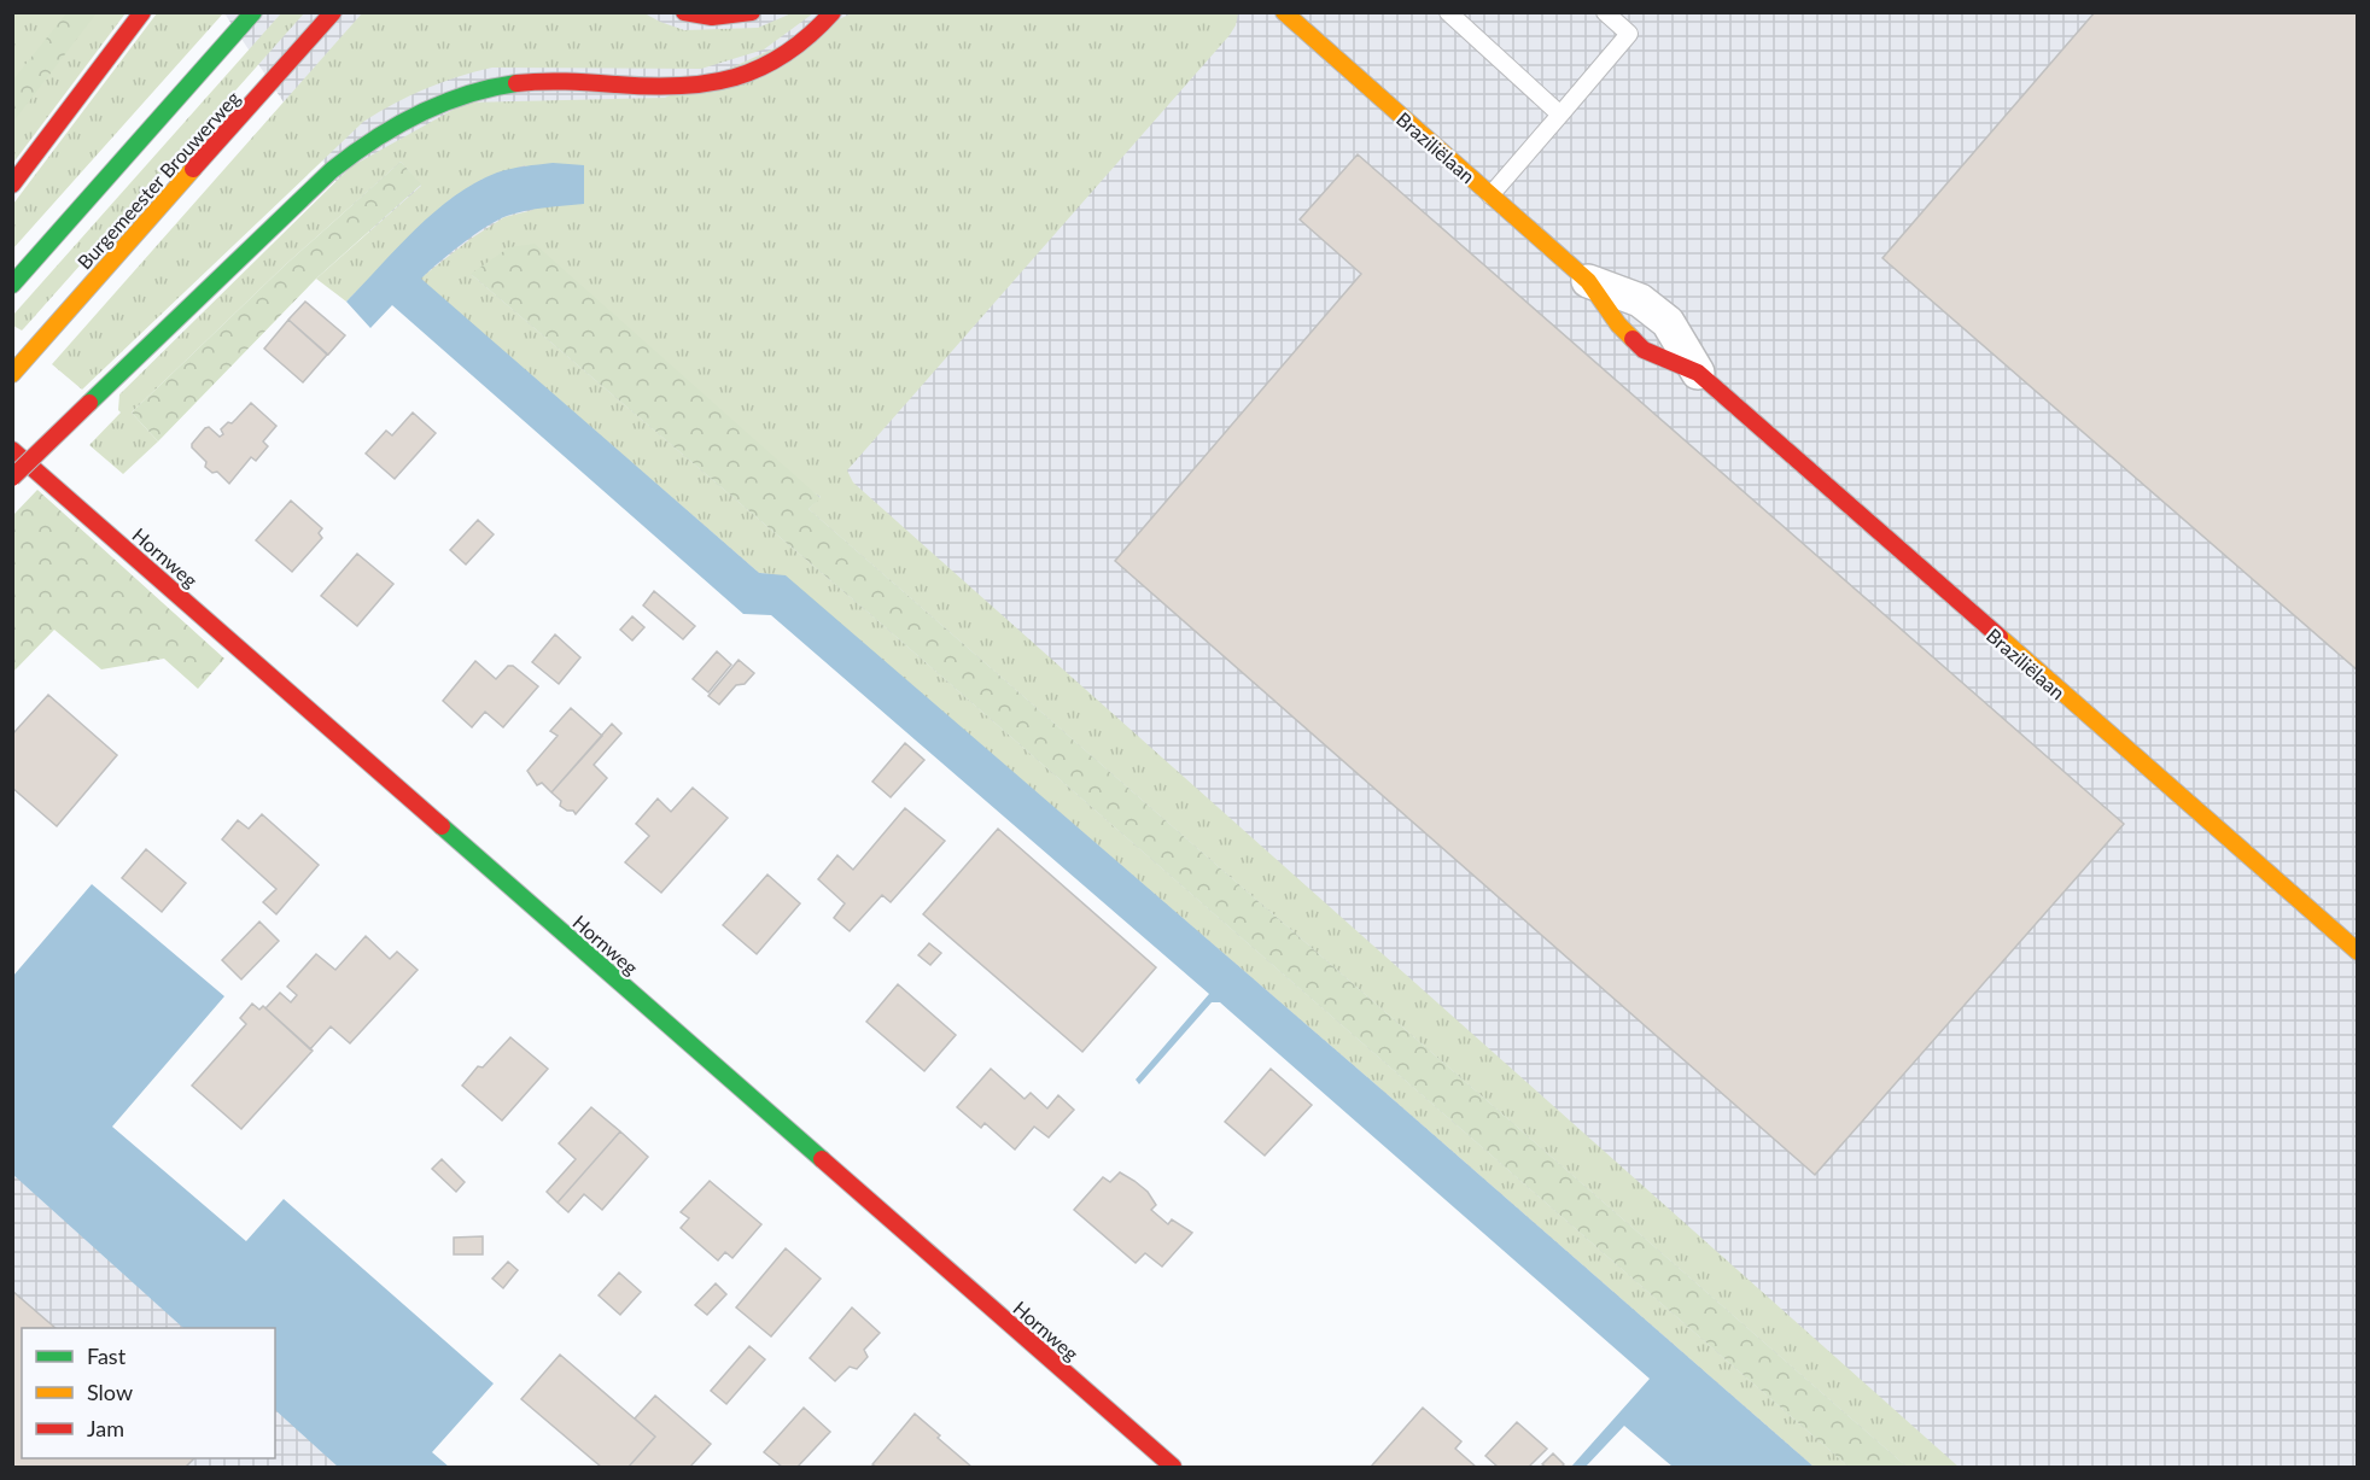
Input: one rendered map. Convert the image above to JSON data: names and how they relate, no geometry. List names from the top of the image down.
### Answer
{
  "streets": {
    "main road": ["Braziliëlaan", "Burgemeester Brouwerweg", "Hornweg"]
  },
  "legend": ["Fast", "Slow", "Jam"]
}
